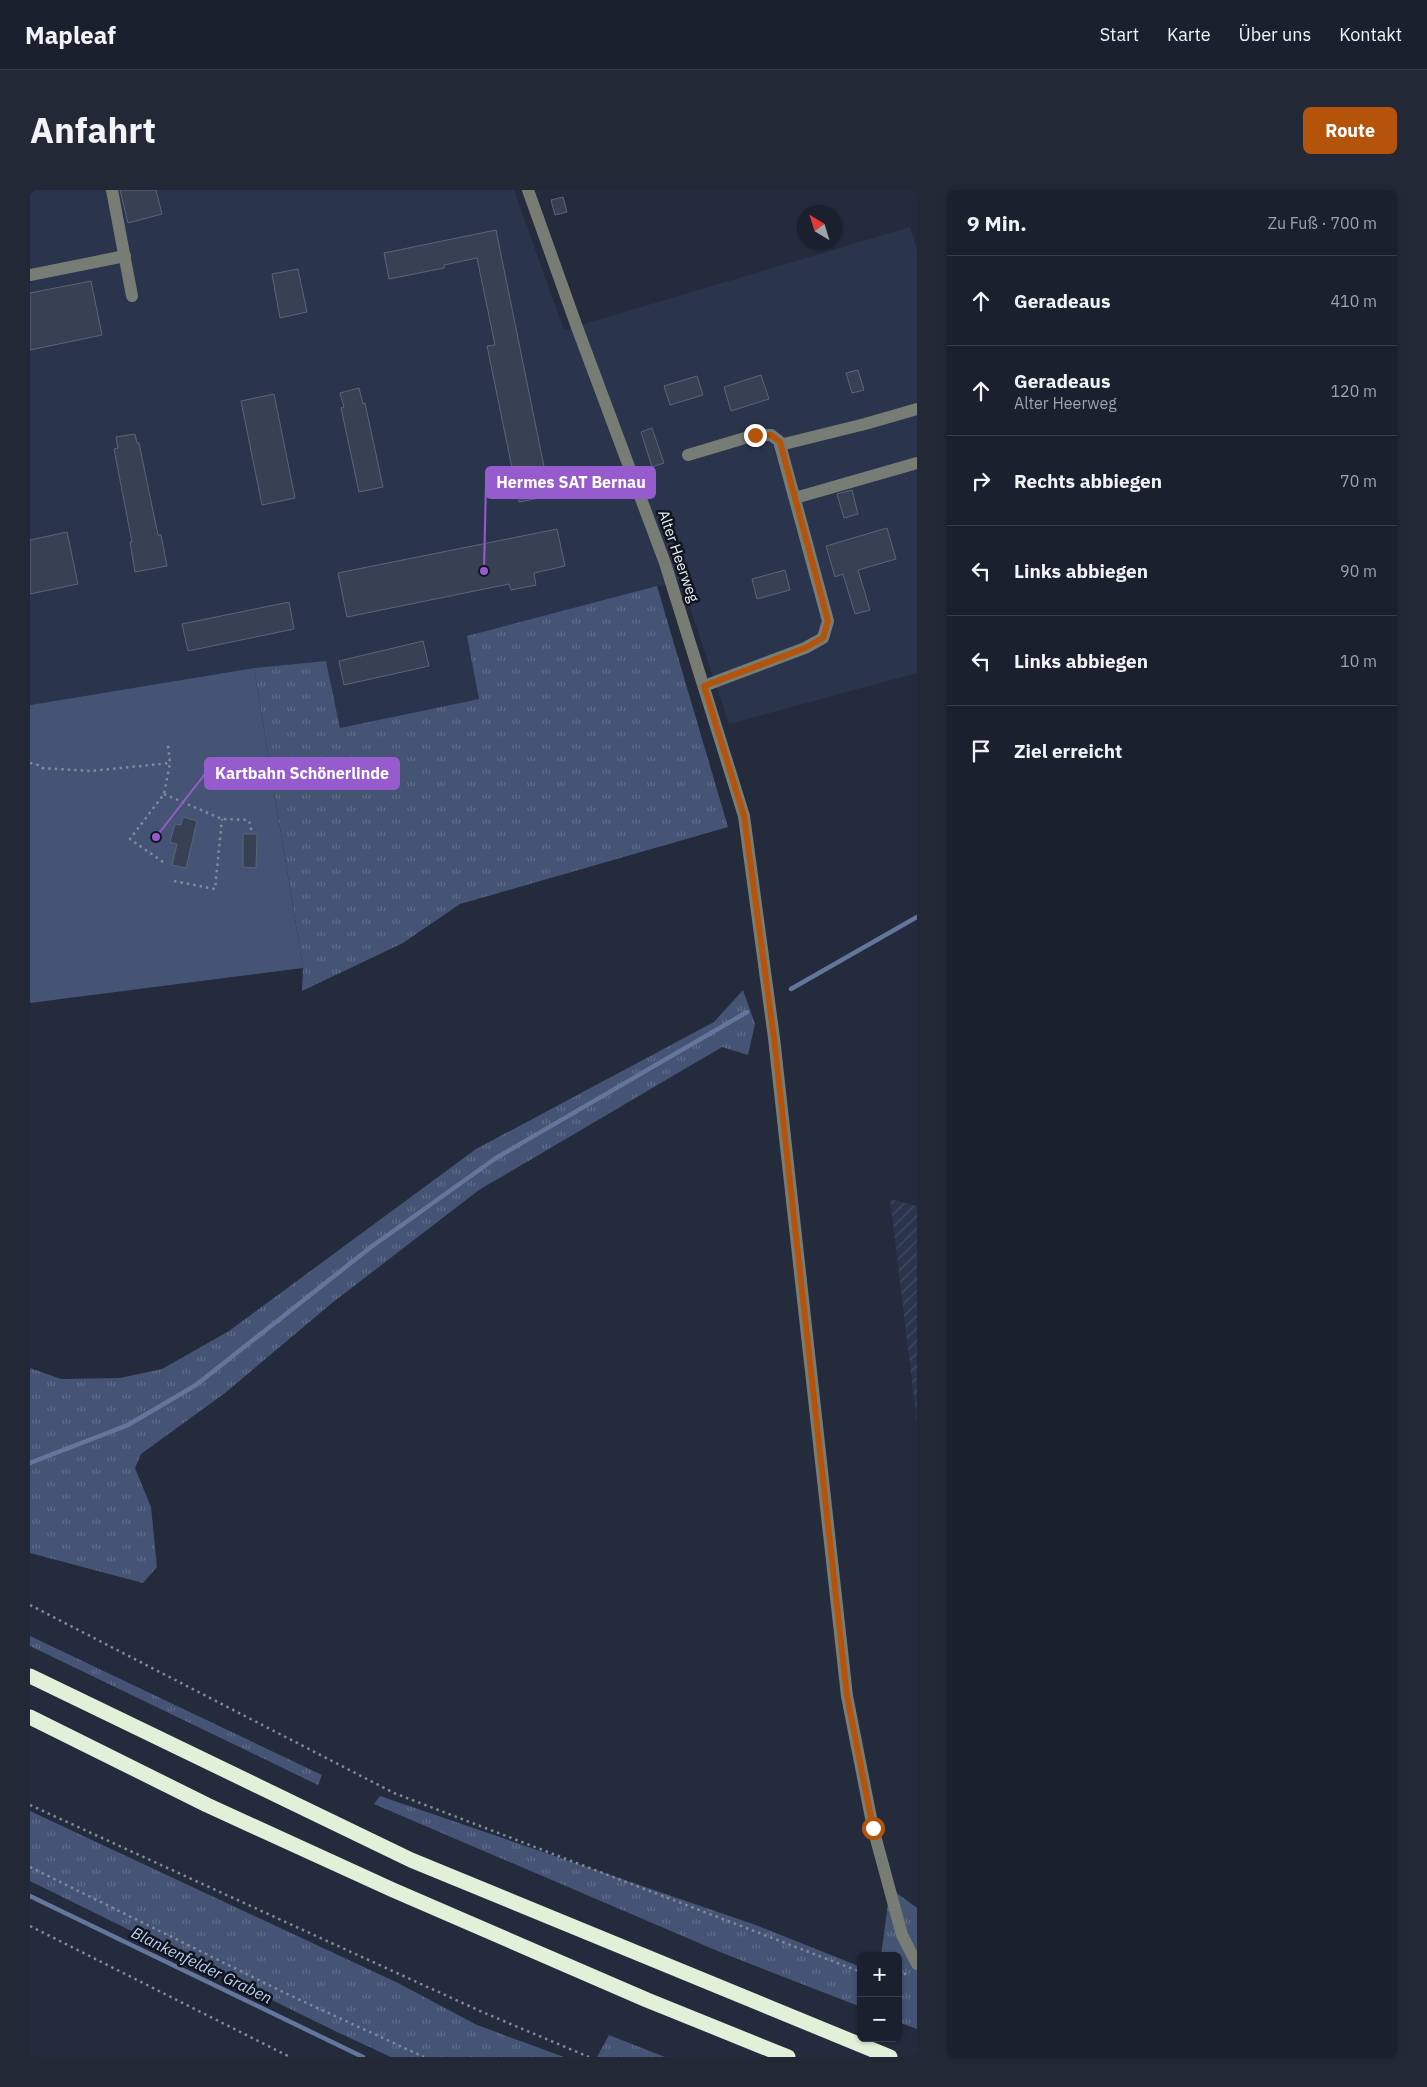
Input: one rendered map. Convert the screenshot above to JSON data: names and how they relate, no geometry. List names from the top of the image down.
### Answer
{
  "streets": {
    "street": ["Alter Heerweg"]
  },
  "water": ["Blankenfelder Graben"],
  "places": ["Hermes SAT Bernau", "Kartbahn Schönerlinde"],
  "north": "top left",
  "page": {
    "header": "Mapleaf",
    "nav": [
      "Start",
      "Karte",
      "Über uns",
      "Kontakt"
    ],
    "title": "Anfahrt",
    "buttons": "Route",
    "heading": ["9 Min.", "Zu Fuß · 700 m"],
    "list": [
      ["Geradeaus", "410 m"],
      ["Geradeaus", "Alter Heerweg", "120 m"],
      ["Rechts abbiegen", "70 m"],
      ["Links abbiegen", "90 m"],
      ["Links abbiegen", "10 m"],
      "Ziel erreicht"
    ],
    "map_buttons": ["+", "−"]
  }
}
